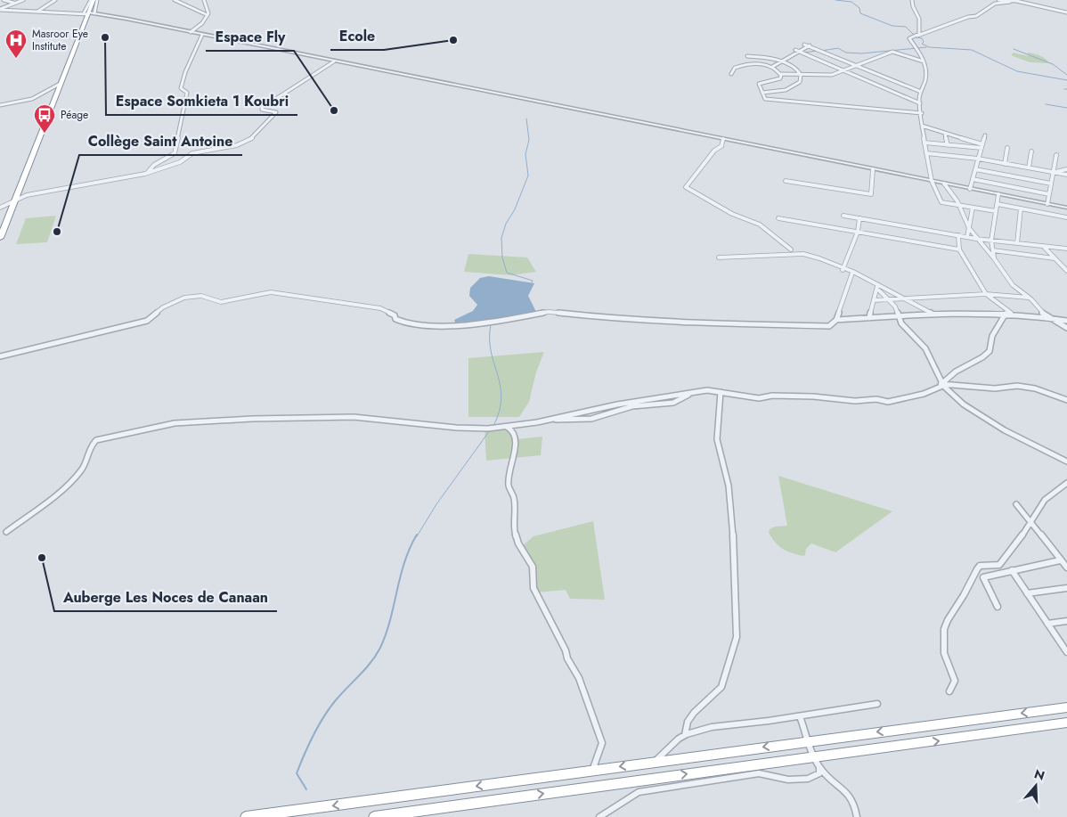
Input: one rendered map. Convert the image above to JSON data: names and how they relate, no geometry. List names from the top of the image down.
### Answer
{
  "places": {
    "other": [
      "Espace Somkieta 1 Koubri",
      "Ecole",
      "Espace Fly",
      "Collège Saint Antoine",
      "Auberge Les Noces de Canaan"
    ],
    "hospital": ["Masroor Eye Institute"],
    "bus stop": ["Péage"]
  },
  "north": "top"
}
